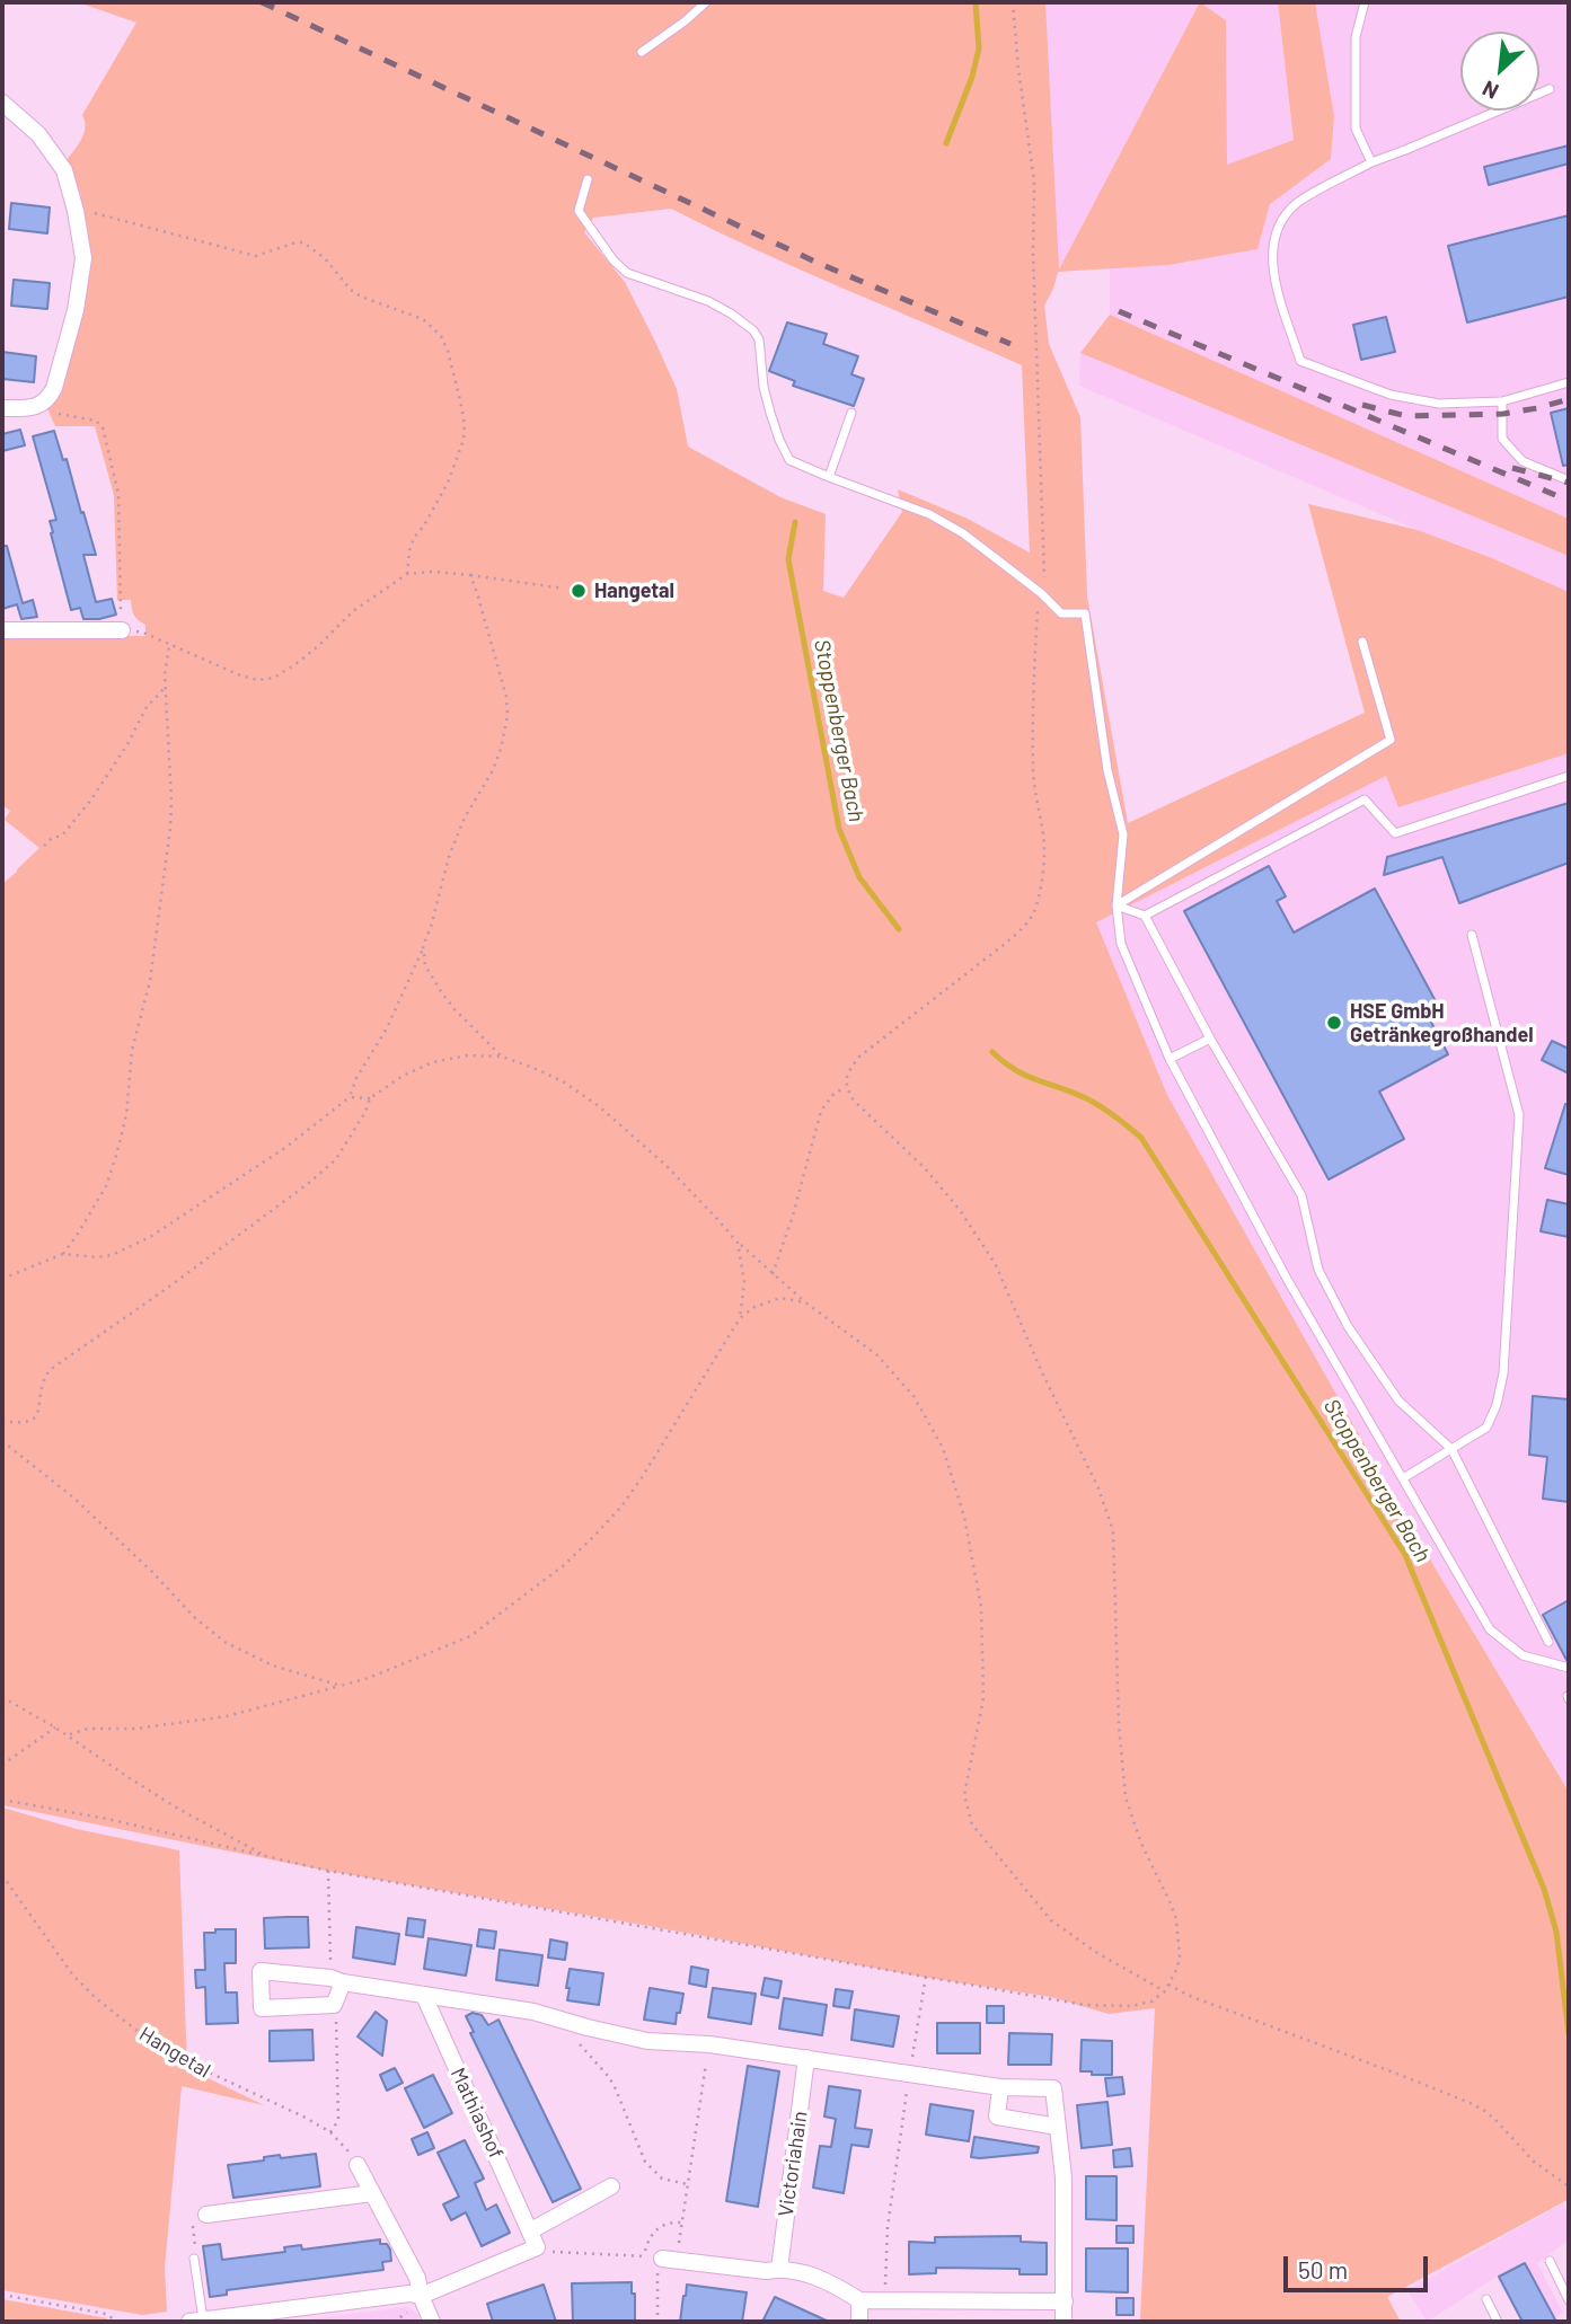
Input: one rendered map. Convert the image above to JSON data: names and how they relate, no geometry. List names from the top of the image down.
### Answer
{
  "streets": {
    "street": ["Mathiashof", "Victoriahain"],
    "path": ["Hangetal"]
  },
  "water": ["Stoppenberger Bach"],
  "places": ["Hangetal", "HSE GmbH Getränkegroßhandel"],
  "scale_bar": "50 m",
  "north": "bottom left"
}
